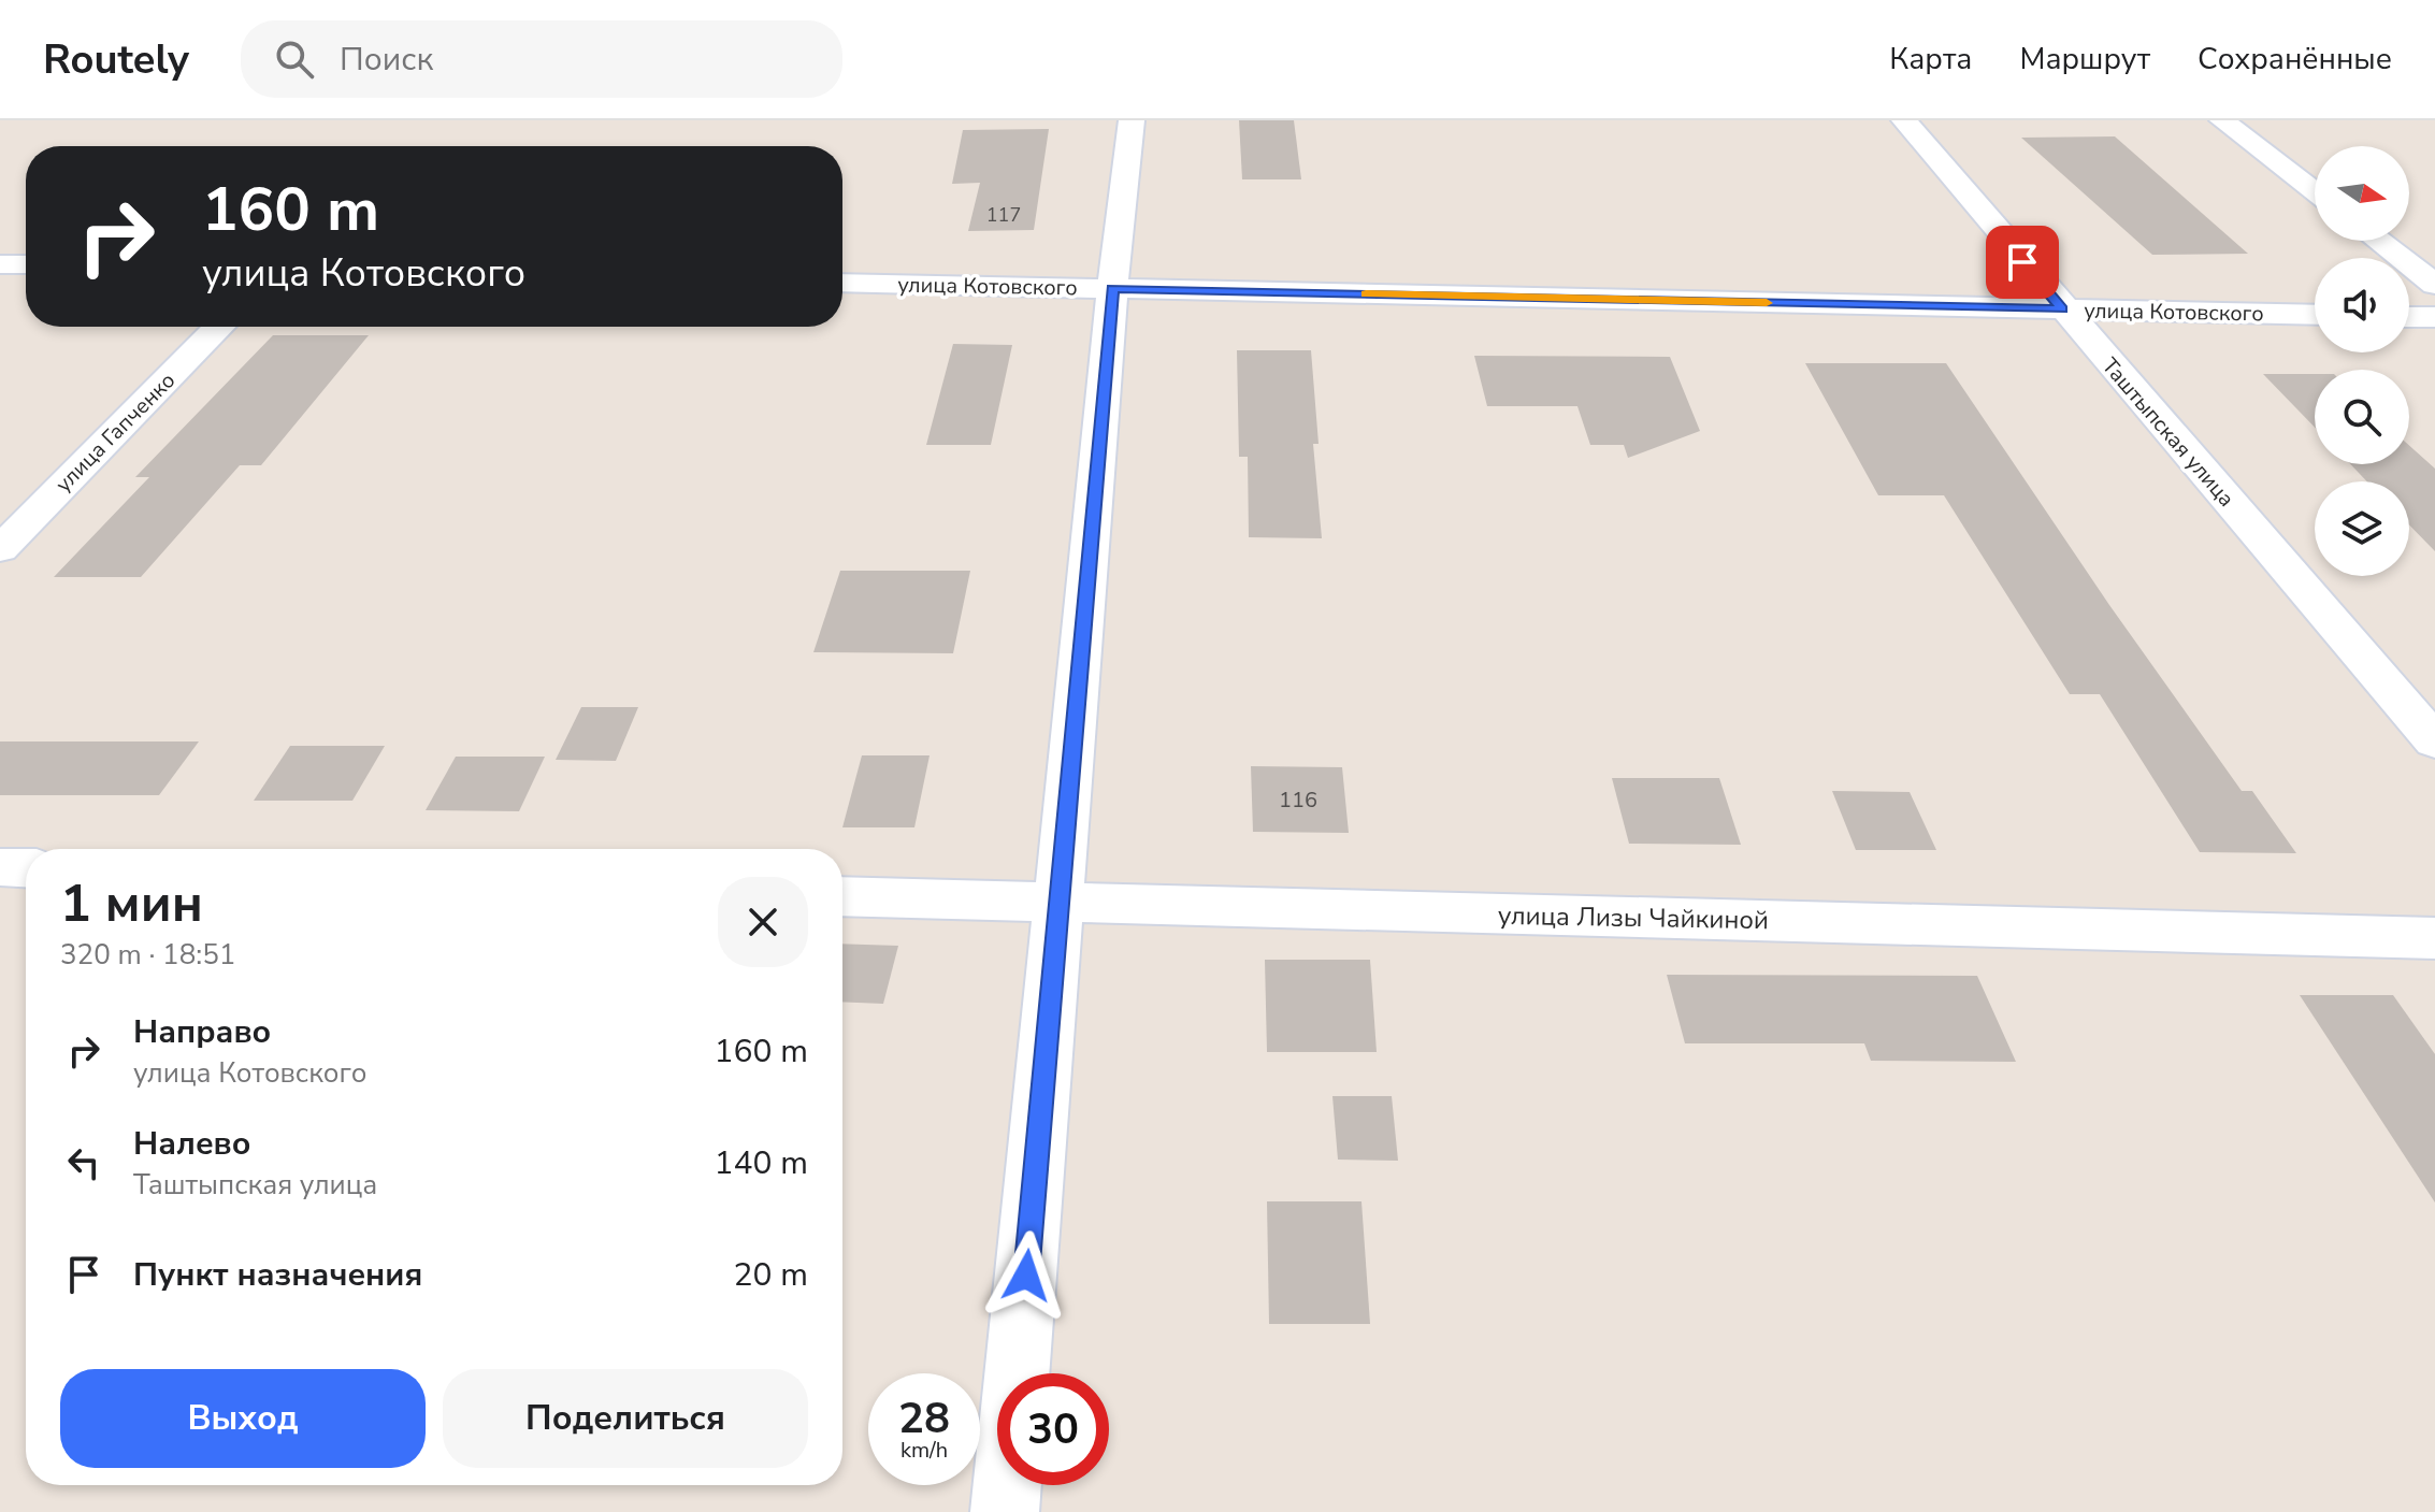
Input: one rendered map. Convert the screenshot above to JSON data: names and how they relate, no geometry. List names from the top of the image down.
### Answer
{
  "streets": {
    "street": [
      "улица Котовского",
      "улица Гапченко",
      "Таштыпская улица",
      "улица Лизы Чайкиной"
    ]
  },
  "crossings": [
    ["улица Котовского", "Таштыпская улица"]
  ],
  "house_numbers": ["117", "116"],
  "north": "right",
  "page": {
    "header": "Routely",
    "search": "Поиск",
    "nav": ["Карта", "Маршрут", "Сохранённые"],
    "turn": ["160 m", "улица Котовского"],
    "heading": ["1 мин", "320 m · 18:51"],
    "list": [
      {
        "name": "Направо",
        "note": "улица Котовского",
        "value": "160 m"
      },
      {
        "name": "Налево",
        "note": "Таштыпская улица",
        "value": "140 m"
      },
      {
        "name": "Пункт назначения",
        "value": "20 m"
      }
    ],
    "buttons": ["Выход", "Поделиться"],
    "speed": "28 km/h",
    "limit": "30"
  }
}
